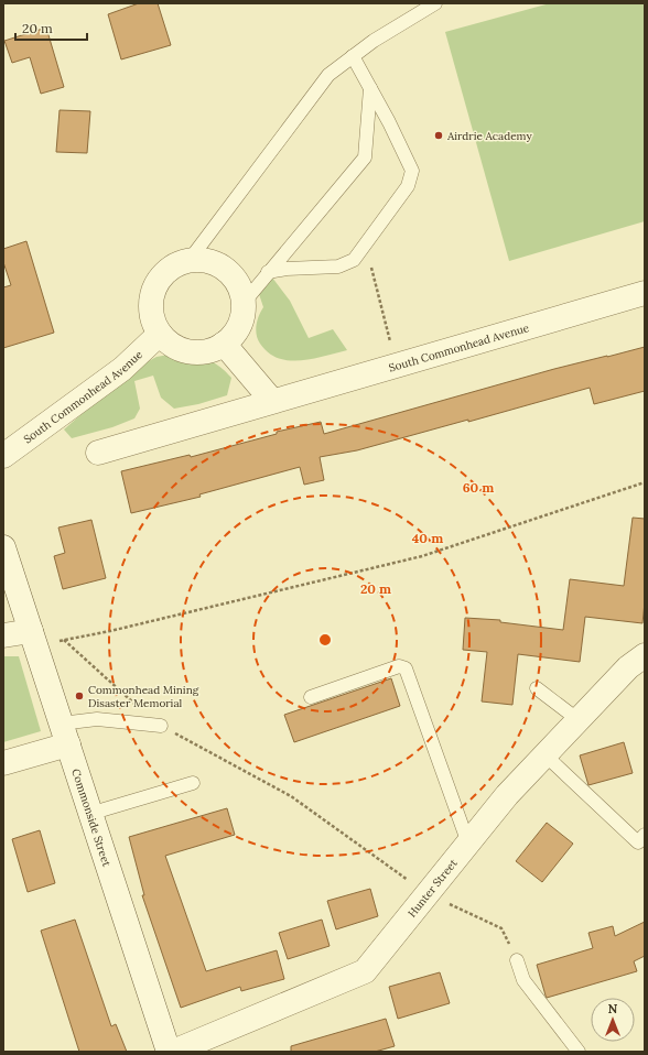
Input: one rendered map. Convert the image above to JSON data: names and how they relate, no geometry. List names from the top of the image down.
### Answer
{
  "streets": {
    "street": ["South Commonhead Avenue", "Commonside Street", "Hunter Street"]
  },
  "places": ["Airdrie Academy", "Commonhead Mining Disaster Memorial"],
  "scale_bar": "20 m",
  "north": "top",
  "rings": ["60 m", "40 m", "20 m"]
}
